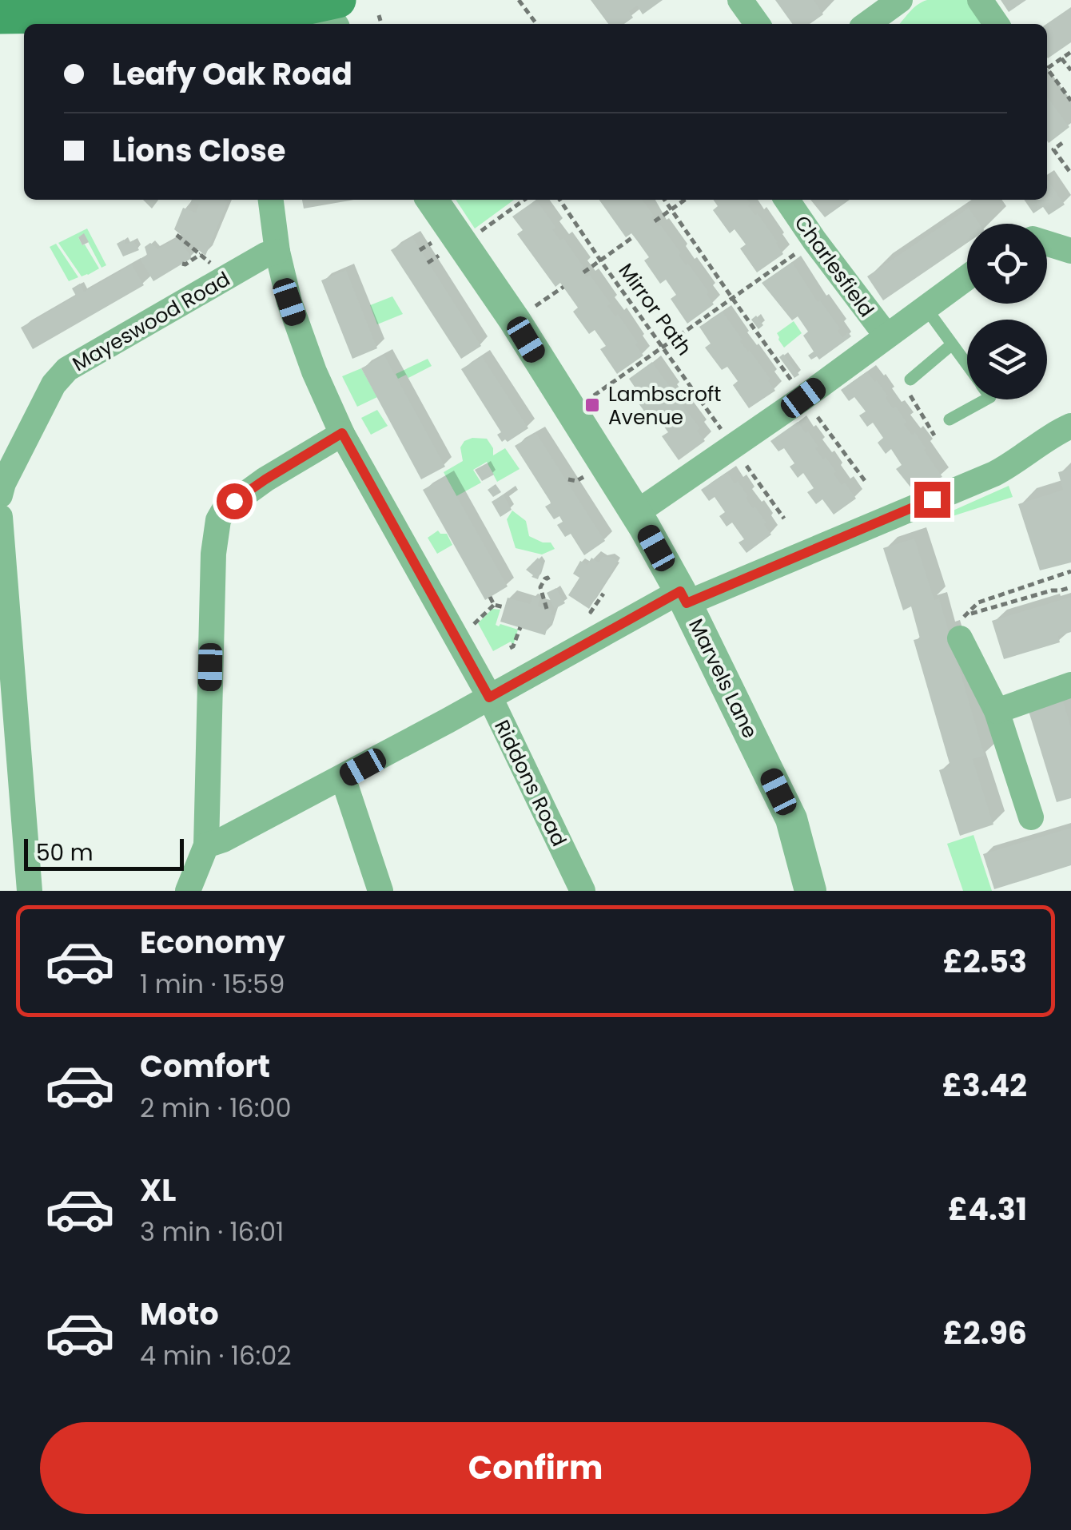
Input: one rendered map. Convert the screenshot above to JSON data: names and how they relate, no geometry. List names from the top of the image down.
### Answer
{
  "streets": {
    "street": [
      "Charlesfield",
      "Mayeswood Road",
      "Marvels Lane",
      "Riddons Road"
    ],
    "path": ["Mirror Path"]
  },
  "crossings": [
    ["Mayeswood Road", "Riddons Road"]
  ],
  "places": {
    "transit": ["Lambscroft Avenue"]
  },
  "scale_bar": "50 m",
  "page": {
    "banner": ["Leafy Oak Road", "Lions Close"],
    "scale": "50 m",
    "list": [
      {
        "name": "Economy",
        "note": "1 min · 15:59",
        "value": "£2.53"
      },
      {
        "name": "Comfort",
        "note": "2 min · 16:00",
        "value": "£3.42"
      },
      {
        "name": "XL",
        "note": "3 min · 16:01",
        "value": "£4.31"
      },
      {
        "name": "Moto",
        "note": "4 min · 16:02",
        "value": "£2.96"
      }
    ],
    "buttons": "Confirm"
  }
}
